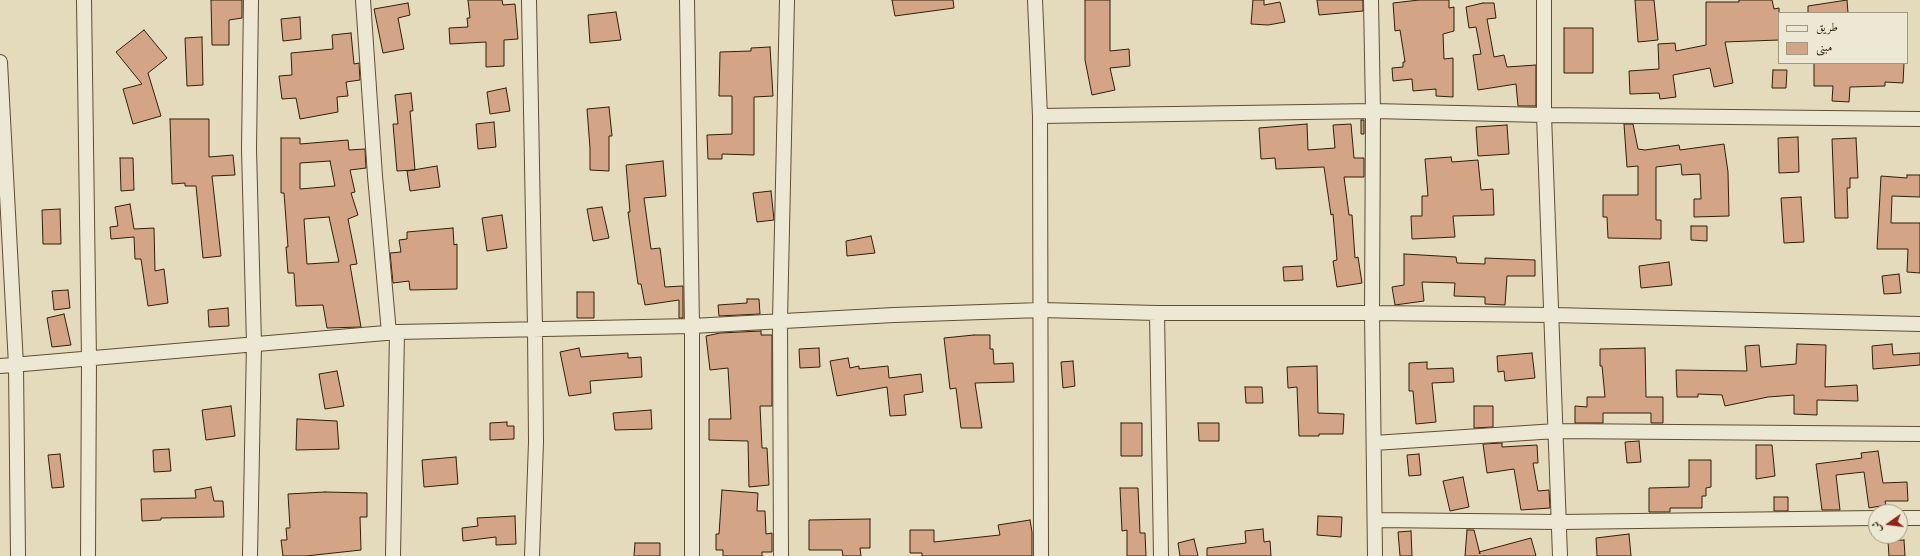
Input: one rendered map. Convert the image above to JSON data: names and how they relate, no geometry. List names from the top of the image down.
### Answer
{
  "legend": ["طريق", "مبنى"],
  "north": "left"
}
